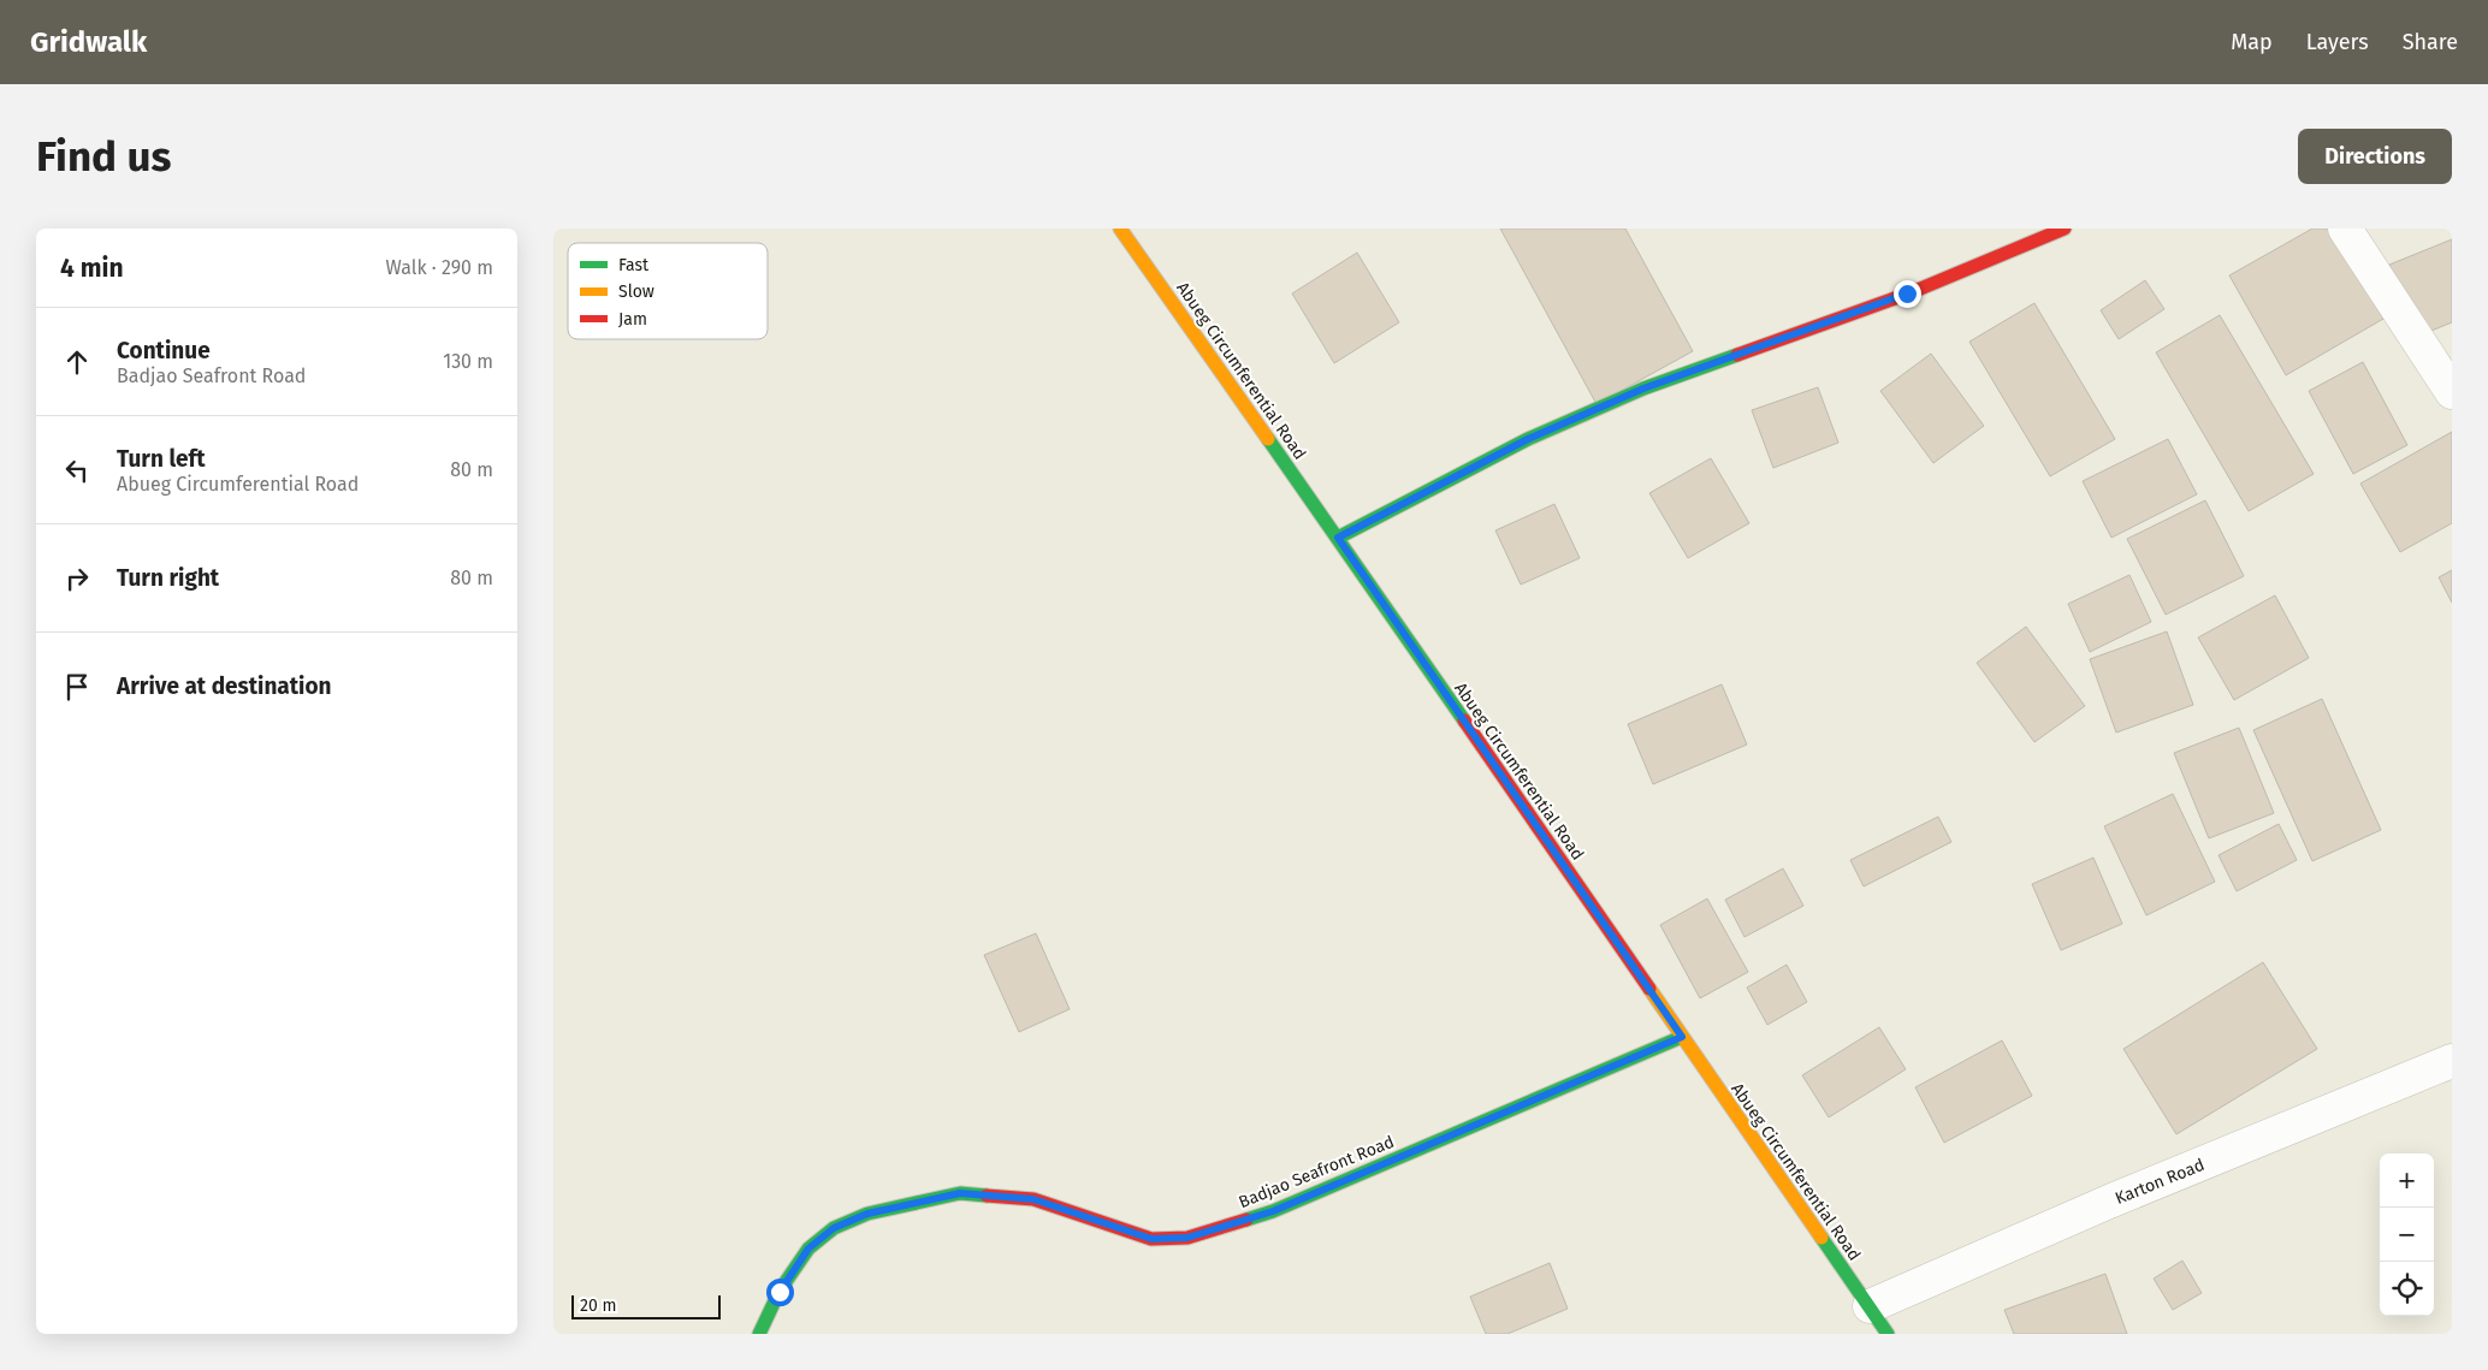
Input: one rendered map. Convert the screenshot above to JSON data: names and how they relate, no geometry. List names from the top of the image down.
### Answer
{
  "streets": {
    "street": ["Abueg Circumferential Road", "Badjao Seafront Road", "Karton Road"]
  },
  "crossings": [
    ["Abueg Circumferential Road", "Badjao Seafront Road"],
    ["Abueg Circumferential Road", "Karton Road"]
  ],
  "legend": ["Fast", "Slow", "Jam"],
  "scale_bar": "20 m",
  "page": {
    "header": "Gridwalk",
    "nav": ["Map", "Layers", "Share"],
    "buttons": "Directions",
    "title": "Find us",
    "heading": ["4 min", "Walk · 290 m"],
    "list": [
      ["Continue", "Badjao Seafront Road", "130 m"],
      ["Turn left", "Abueg Circumferential Road", "80 m"],
      ["Turn right", "80 m"],
      "Arrive at destination"
    ],
    "map_buttons": ["+", "−"],
    "scale": "20 m"
  }
}
